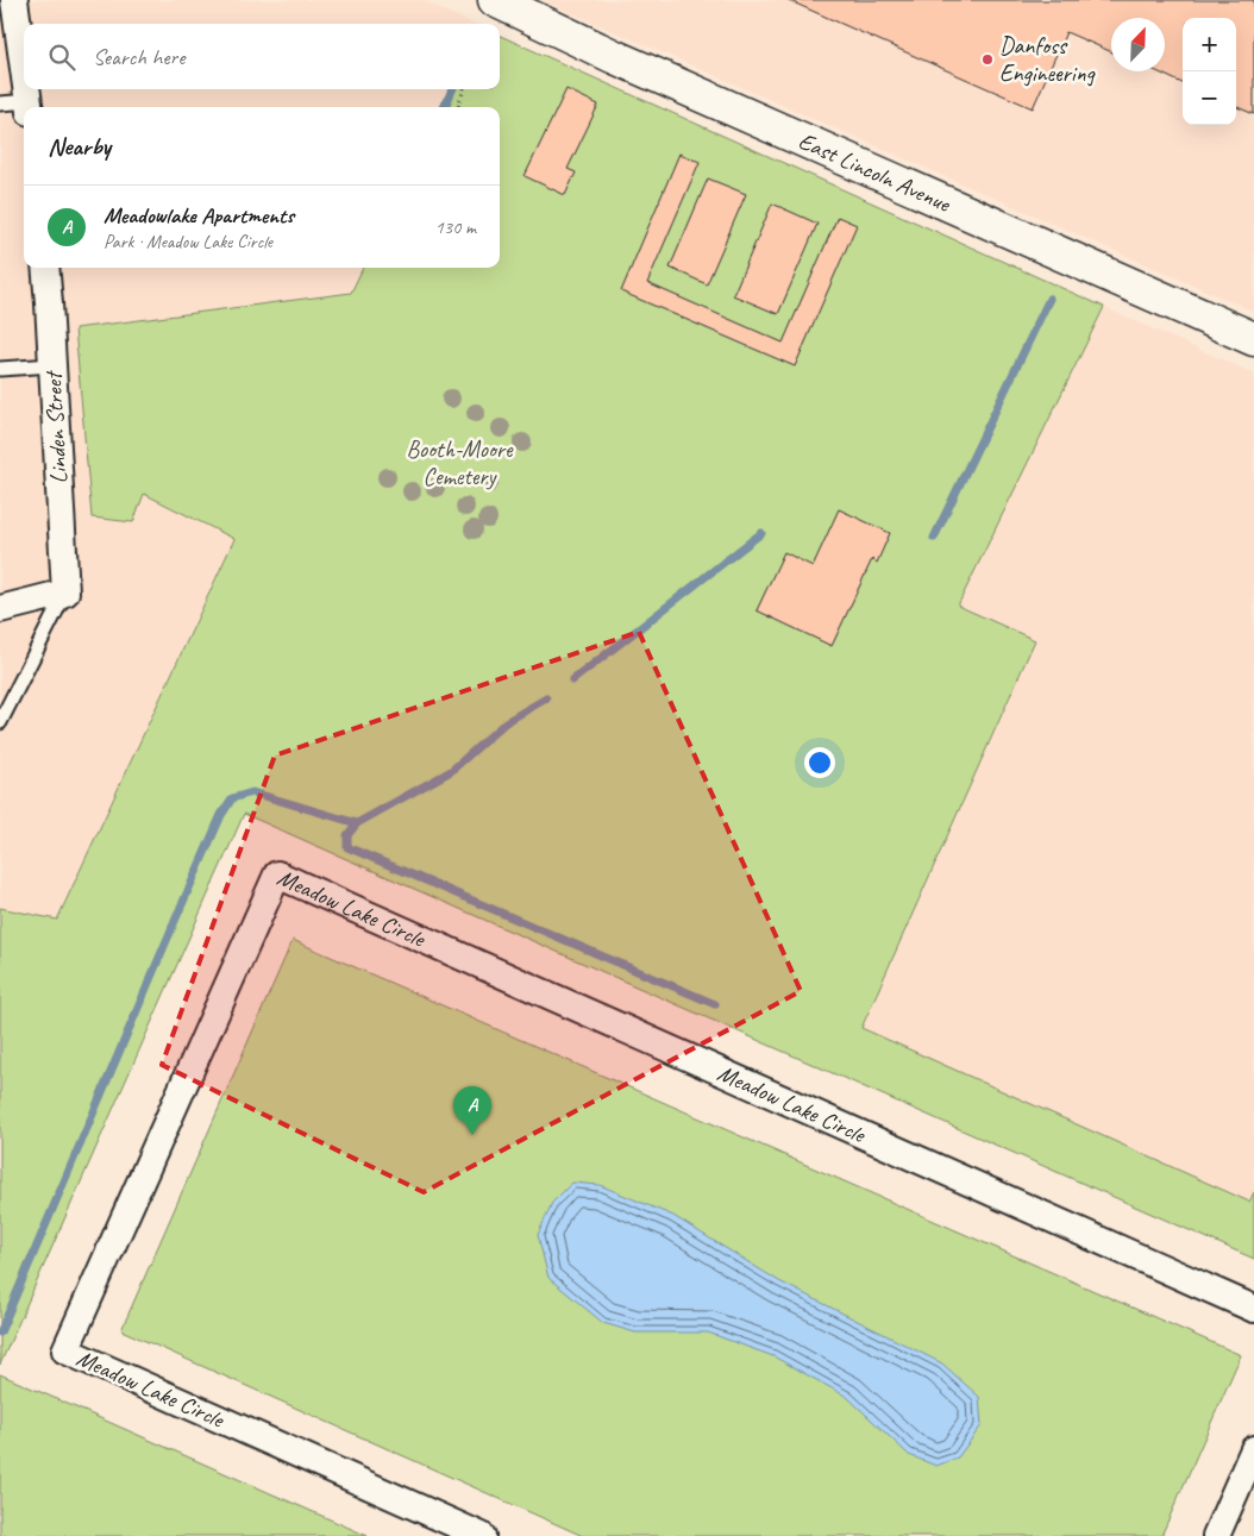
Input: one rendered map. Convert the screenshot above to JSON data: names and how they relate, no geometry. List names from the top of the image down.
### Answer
{
  "streets": {
    "street": ["East Lincoln Avenue", "Linden Street", "Meadow Lake Circle"]
  },
  "parks": ["Booth-Moore Cemetery"],
  "places": ["Danfoss Engineering"],
  "north": "top right",
  "page": {
    "map_buttons": ["+", "−"],
    "search": "Search here",
    "heading": "Nearby",
    "list": [
      {
        "mark": "A",
        "name": "Meadowlake Apartments",
        "note": "Park · Meadow Lake Circle",
        "value": "130 m"
      }
    ],
    "pins": "A"
  }
}
